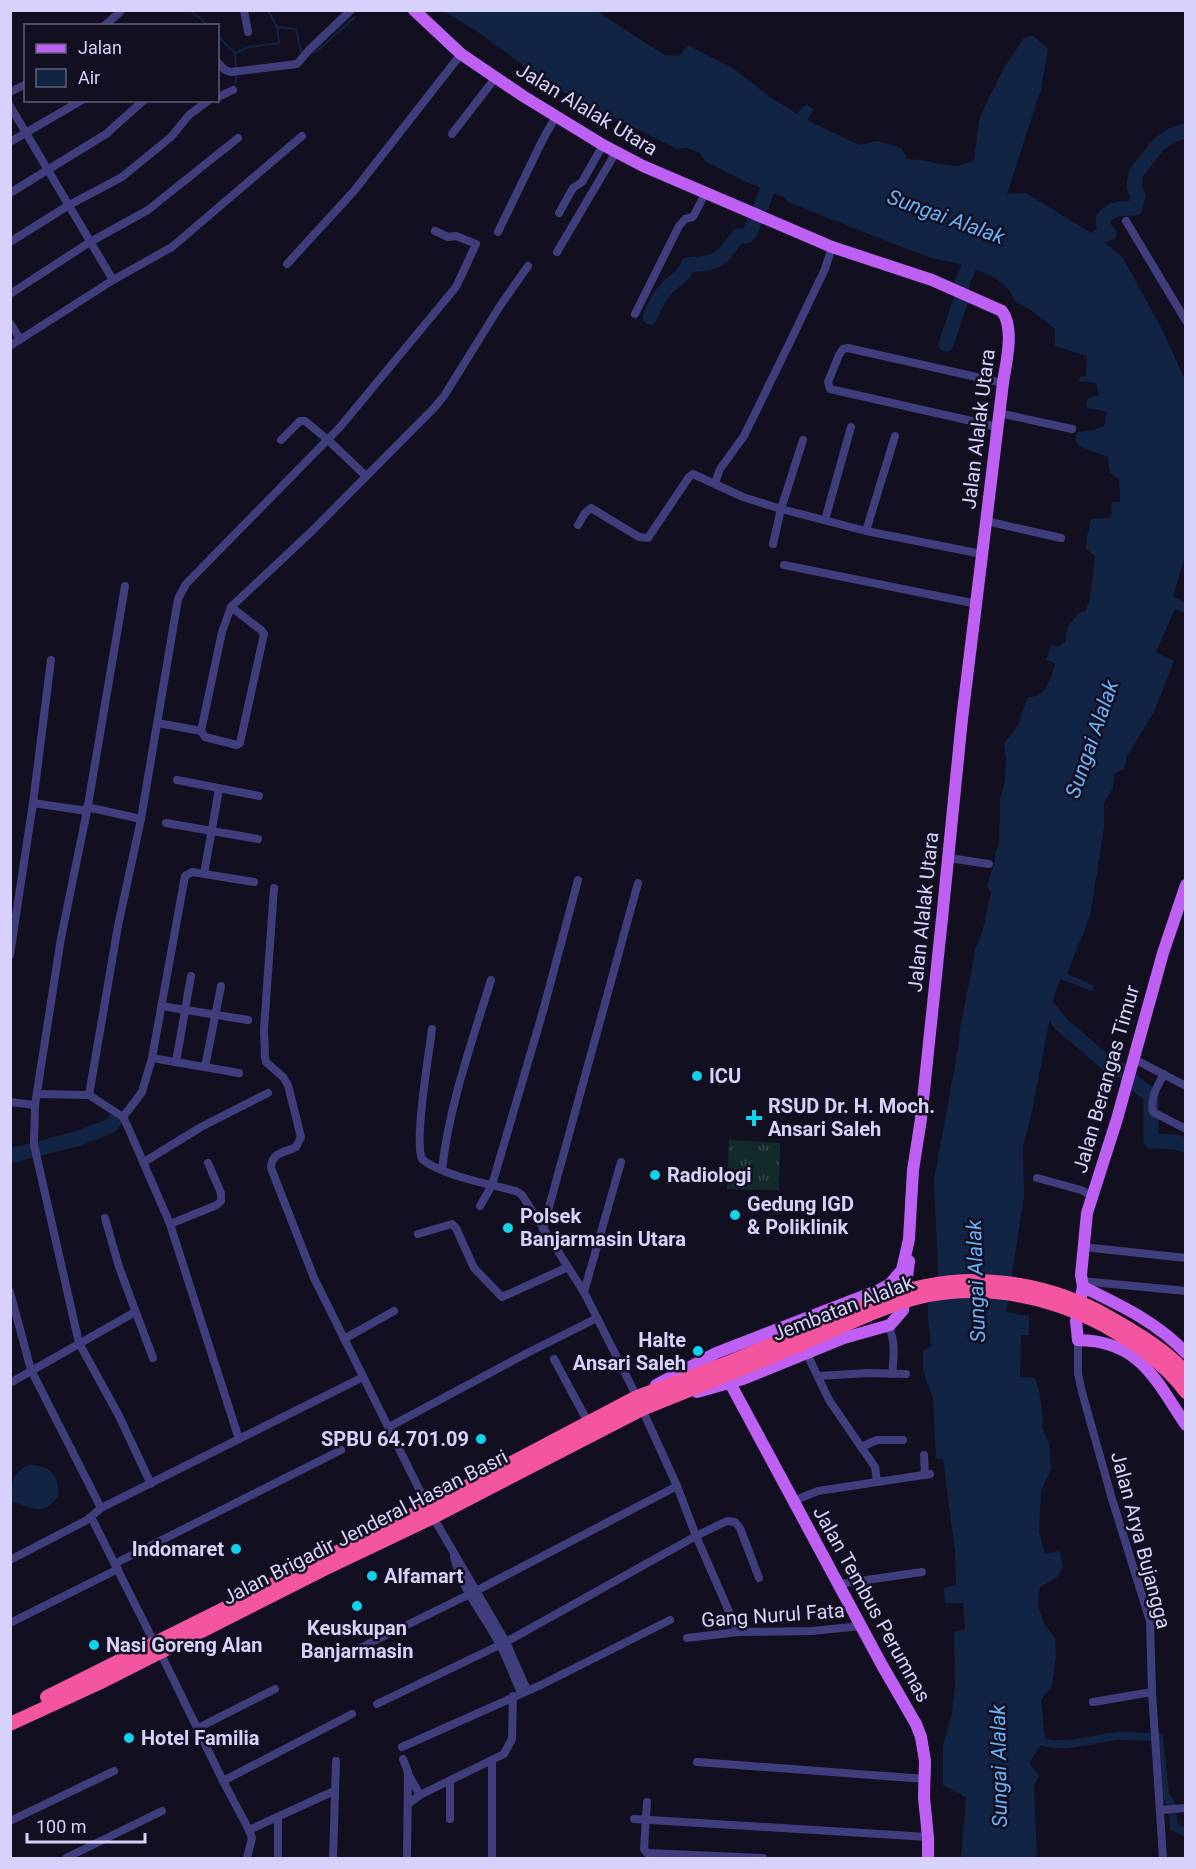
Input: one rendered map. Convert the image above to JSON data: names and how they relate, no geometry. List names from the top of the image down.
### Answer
{
  "streets": {
    "highway": ["Jembatan Alalak", "Jalan Brigadir Jenderal Hasan Basri"],
    "main road": ["Jalan Alalak Utara", "Jalan Berangas Timur", "Jalan Tembus Perumnas"],
    "street": ["Jalan Arya Bujangga", "Gang Nurul Fata"]
  },
  "crossings": [
    ["Jalan Berangas Timur", "Jalan Arya Bujangga"],
    ["Jembatan Alalak", "Jalan Brigadir Jenderal Hasan Basri"],
    ["Jalan Tembus Perumnas", "Gang Nurul Fata"]
  ],
  "water": ["Sungai Alalak"],
  "places": {
    "other": [
      "ICU",
      "Radiologi",
      "Gedung IGD & Poliklinik",
      "Polsek Banjarmasin Utara",
      "Halte Ansari Saleh",
      "SPBU 64.701.09",
      "Indomaret",
      "Alfamart",
      "Keuskupan Banjarmasin",
      "Nasi Goreng Alan",
      "Hotel Familia"
    ],
    "health": ["RSUD Dr. H. Moch. Ansari Saleh"]
  },
  "legend": ["Jalan", "Air"],
  "scale_bar": "100 m"
}
